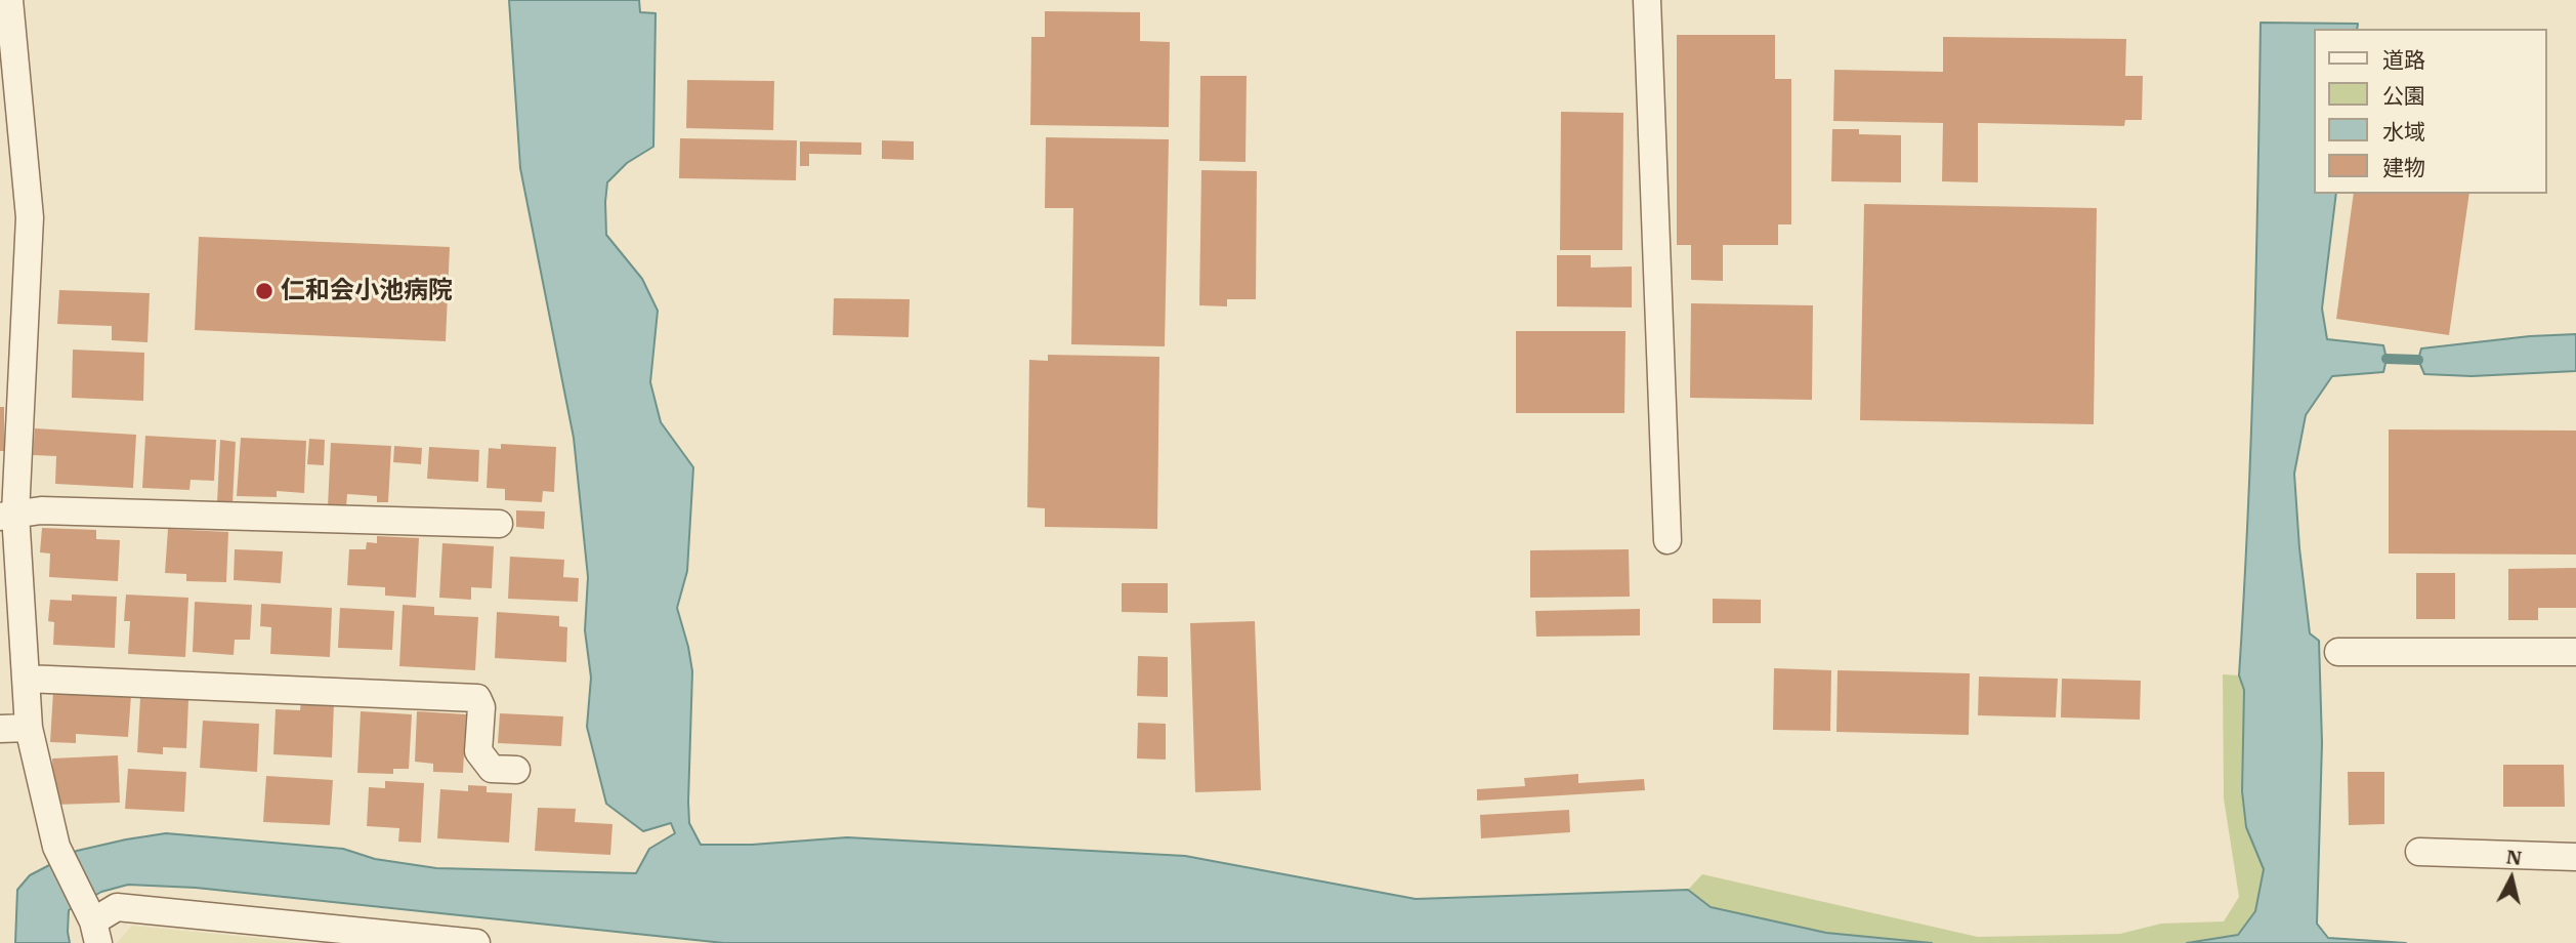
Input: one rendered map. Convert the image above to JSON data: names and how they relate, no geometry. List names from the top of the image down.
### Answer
{
  "places": ["仁和会小池病院"],
  "legend": [
    "道路",
    "公園",
    "水域",
    "建物"
  ],
  "north": "top"
}
